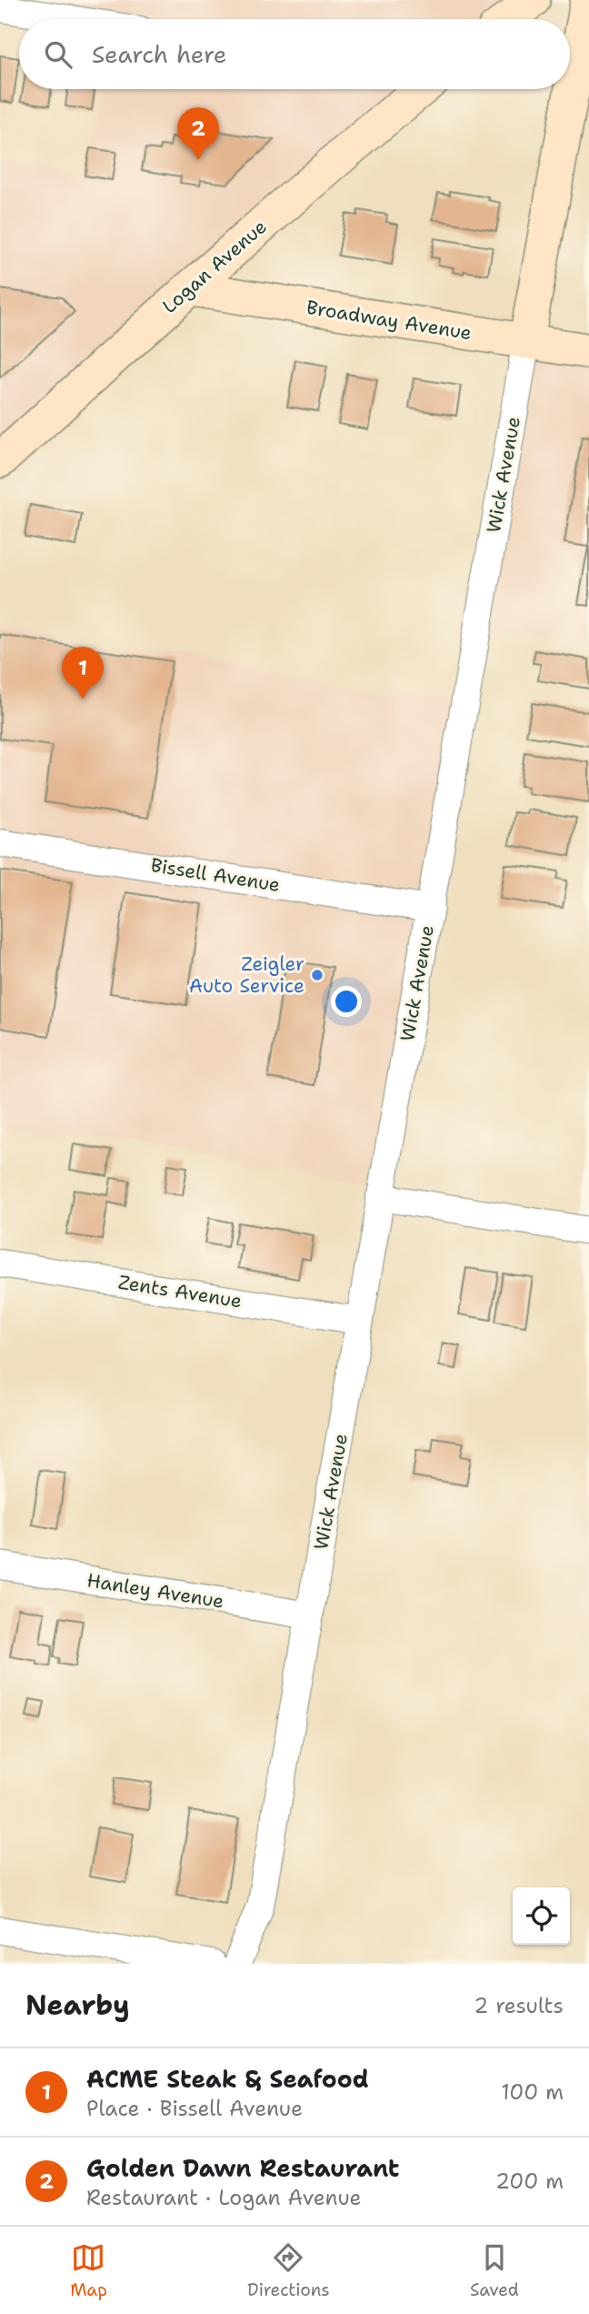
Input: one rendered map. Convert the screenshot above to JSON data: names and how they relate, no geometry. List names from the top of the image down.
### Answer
{
  "streets": {
    "street": [
      "Logan Avenue",
      "Broadway Avenue",
      "Wick Avenue",
      "Bissell Avenue",
      "Zents Avenue",
      "Hanley Avenue"
    ]
  },
  "crossings": [
    ["Logan Avenue", "Broadway Avenue"],
    ["Broadway Avenue", "Wick Avenue"],
    ["Wick Avenue", "Bissell Avenue"],
    ["Wick Avenue", "Zents Avenue"],
    ["Wick Avenue", "Hanley Avenue"]
  ],
  "places": ["Zeigler Auto Service"],
  "page": {
    "search": "Search here",
    "pins": ["2", "1"],
    "heading": ["Nearby", "2 results"],
    "list": [
      {
        "mark": "1",
        "name": "ACME Steak & Seafood",
        "note": "Place · Bissell Avenue",
        "value": "100 m"
      },
      {
        "mark": "2",
        "name": "Golden Dawn Restaurant",
        "note": "Restaurant · Logan Avenue",
        "value": "200 m"
      }
    ],
    "nav": ["Map", "Directions", "Saved"]
  }
}
